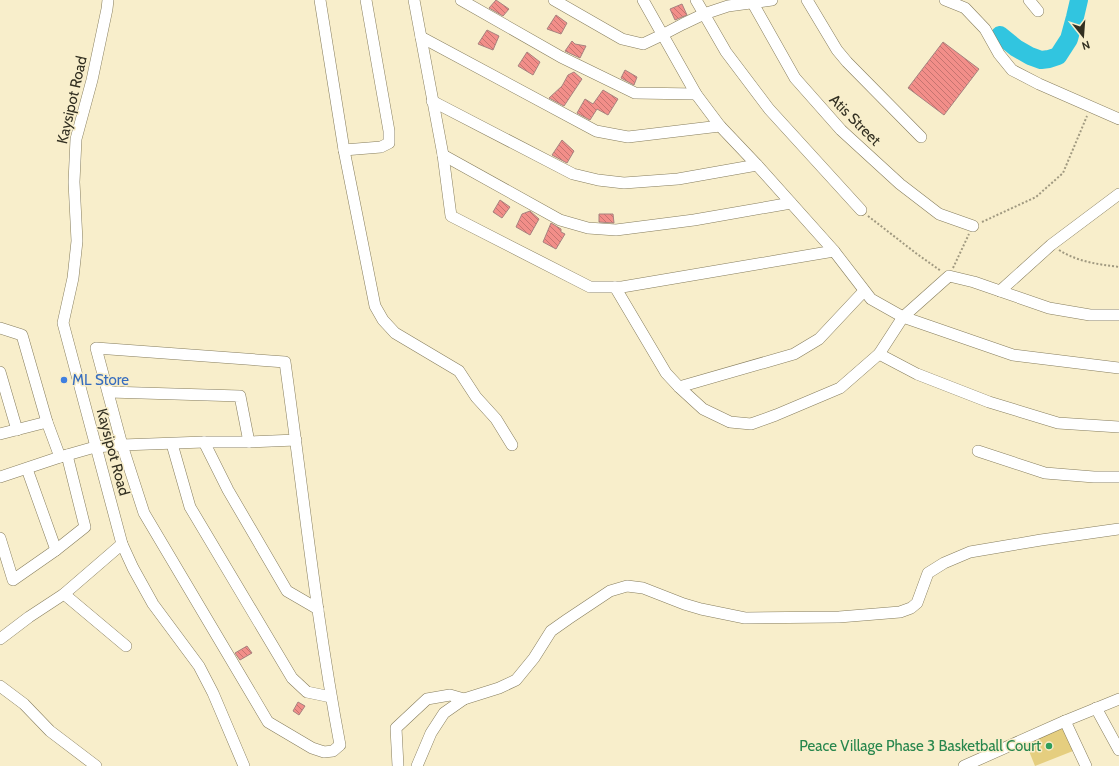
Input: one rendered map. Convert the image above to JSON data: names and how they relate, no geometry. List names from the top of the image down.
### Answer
{
  "streets": {
    "street": ["Kaysipot Road", "Atis Street"]
  },
  "places": ["ML Store", "Peace Village Phase 3 Basketball Court"],
  "north": "bottom"
}
